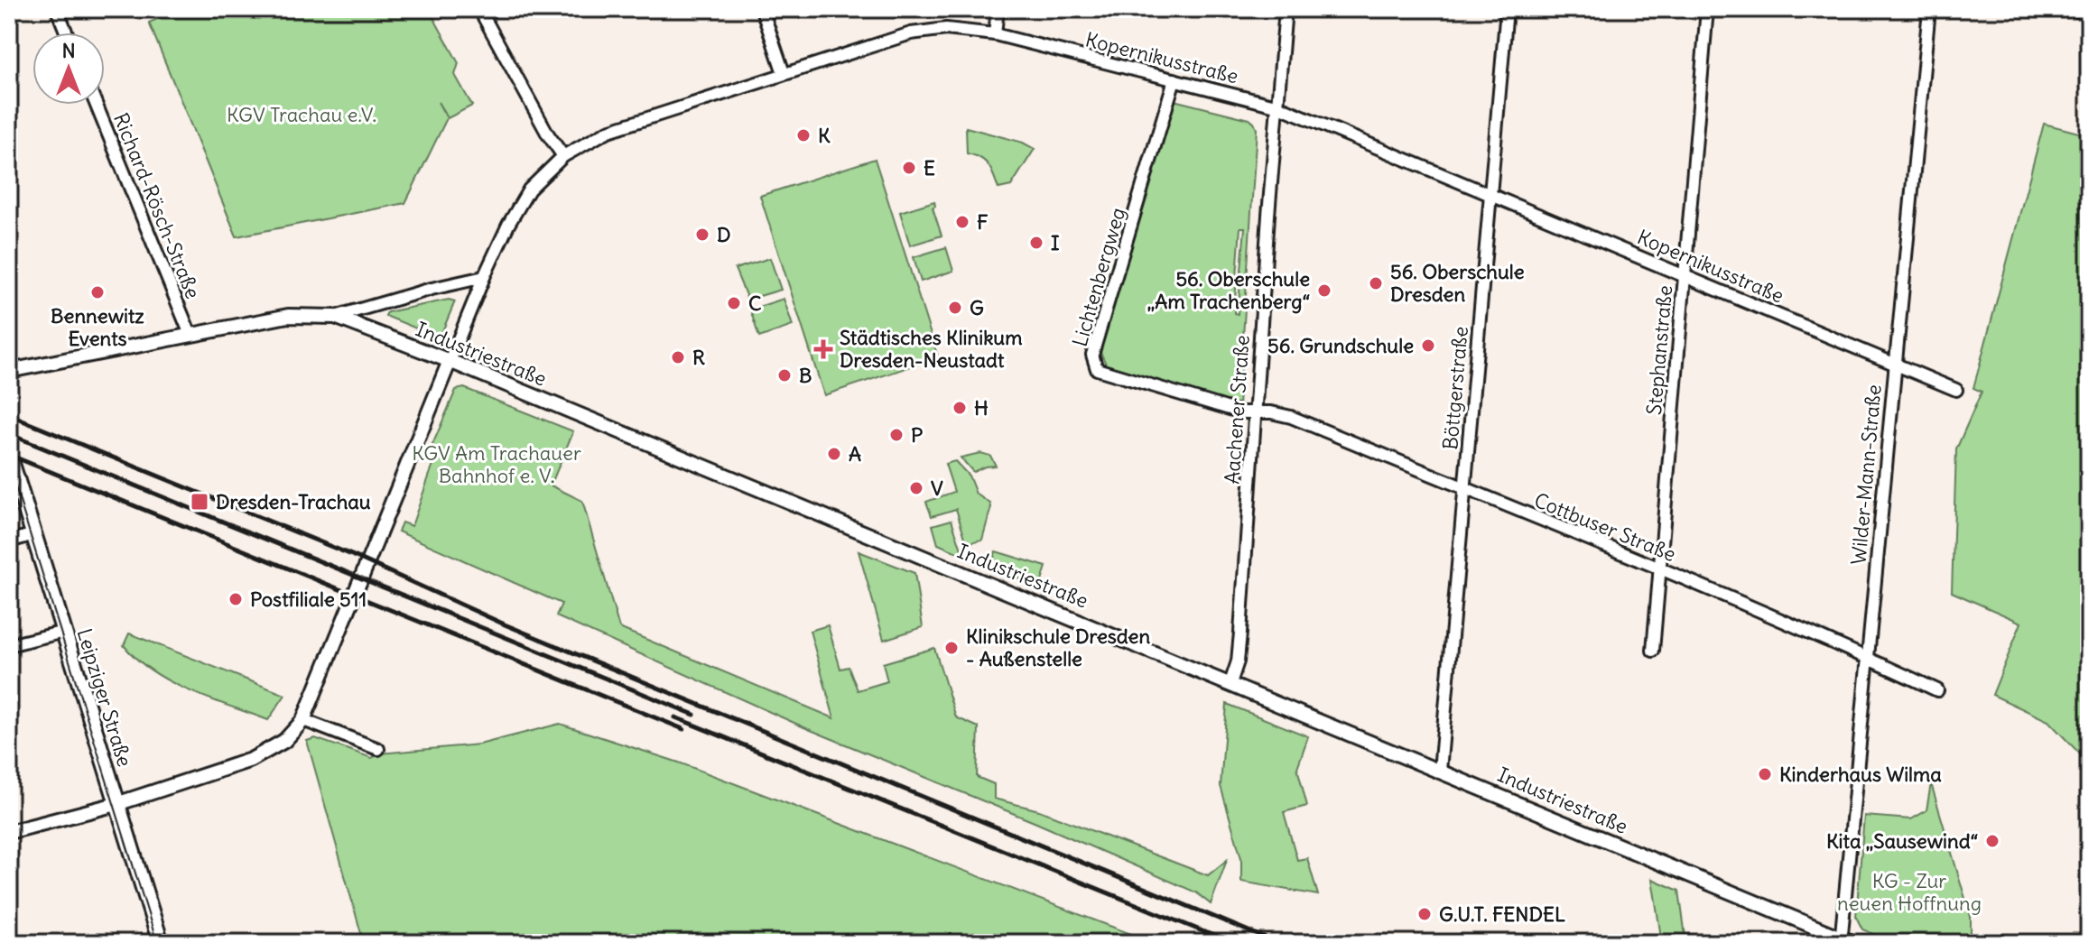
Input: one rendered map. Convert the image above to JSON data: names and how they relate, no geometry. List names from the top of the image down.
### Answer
{
  "streets": {
    "main road": ["Leipziger Straße"],
    "street": [
      "Kopernikusstraße",
      "Richard-Rösch-Straße",
      "Lichtenbergweg",
      "Stephanstraße",
      "Industriestraße",
      "Böttgerstraße",
      "Aachener Straße",
      "Wilder-Mann-Straße",
      "Cottbuser Straße"
    ]
  },
  "crossings": [
    ["Kopernikusstraße", "Lichtenbergweg"],
    ["Kopernikusstraße", "Stephanstraße"],
    ["Kopernikusstraße", "Industriestraße"],
    ["Kopernikusstraße", "Böttgerstraße"],
    ["Kopernikusstraße", "Aachener Straße"],
    ["Kopernikusstraße", "Wilder-Mann-Straße"],
    ["Richard-Rösch-Straße", "Industriestraße"],
    ["Lichtenbergweg", "Aachener Straße"],
    ["Lichtenbergweg", "Cottbuser Straße"],
    ["Stephanstraße", "Cottbuser Straße"],
    ["Industriestraße", "Böttgerstraße"],
    ["Industriestraße", "Aachener Straße"],
    ["Industriestraße", "Wilder-Mann-Straße"],
    ["Böttgerstraße", "Cottbuser Straße"],
    ["Aachener Straße", "Cottbuser Straße"],
    ["Wilder-Mann-Straße", "Cottbuser Straße"]
  ],
  "parks": ["KGV Trachau e.V.", "KGV Am Trachauer Bahnhof e. V.", "KG - Zur neuen Hoffnung"],
  "places": {
    "other": [
      "K",
      "E",
      "F",
      "D",
      "I",
      "56. Oberschule Dresden",
      "56. Oberschule „Am Trachenberg“",
      "Bennewitz Events",
      "C",
      "G",
      "56. Grundschule",
      "R",
      "B",
      "H",
      "P",
      "A",
      "V",
      "Postfiliale 511",
      "Klinikschule Dresden - Außenstelle",
      "Kinderhaus Wilma",
      "Kita „Sausewind“",
      "G.U.T. FENDEL"
    ],
    "health": ["Städtisches Klinikum Dresden-Neustadt"],
    "transit": ["Dresden-Trachau"]
  },
  "north": "top"
}
